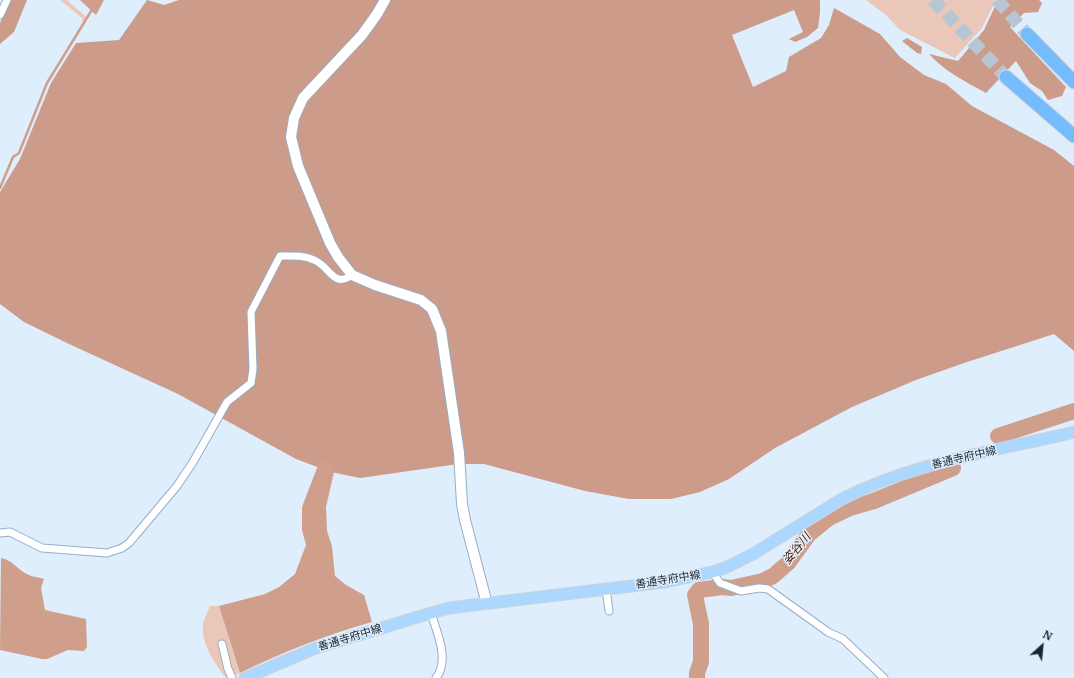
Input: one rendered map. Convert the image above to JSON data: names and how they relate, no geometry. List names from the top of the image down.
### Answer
{
  "streets": {
    "main road": ["善通寺府中線"]
  },
  "water": ["姿谷川"],
  "north": "top right"
}
